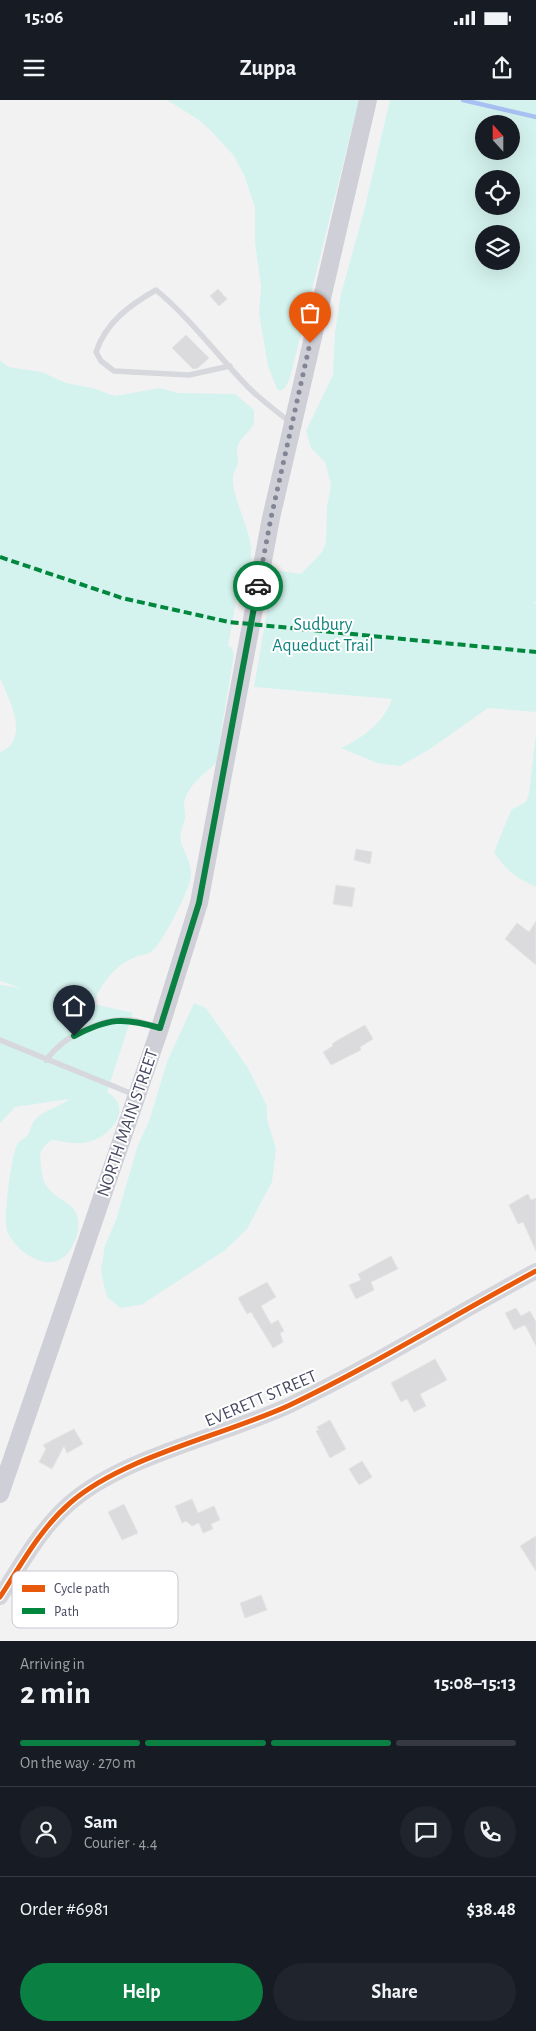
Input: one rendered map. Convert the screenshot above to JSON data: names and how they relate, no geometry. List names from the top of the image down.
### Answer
{
  "streets": {
    "main road": ["NORTH MAIN STREET"],
    "street": ["EVERETT STREET"]
  },
  "parks": ["Sudbury Aqueduct Trail"],
  "legend": ["Cycle path", "Path"],
  "north": "top",
  "page": {
    "status": "15:06",
    "header": "Zuppa",
    "heading": ["2 min", "Arriving in", "15:08–15:13"],
    "panel": [
      "Sam",
      "Courier · 4.4",
      "Order #6981",
      "$38.48"
    ],
    "bar": "On the way · 270 m",
    "buttons": ["Help", "Share"]
  }
}
